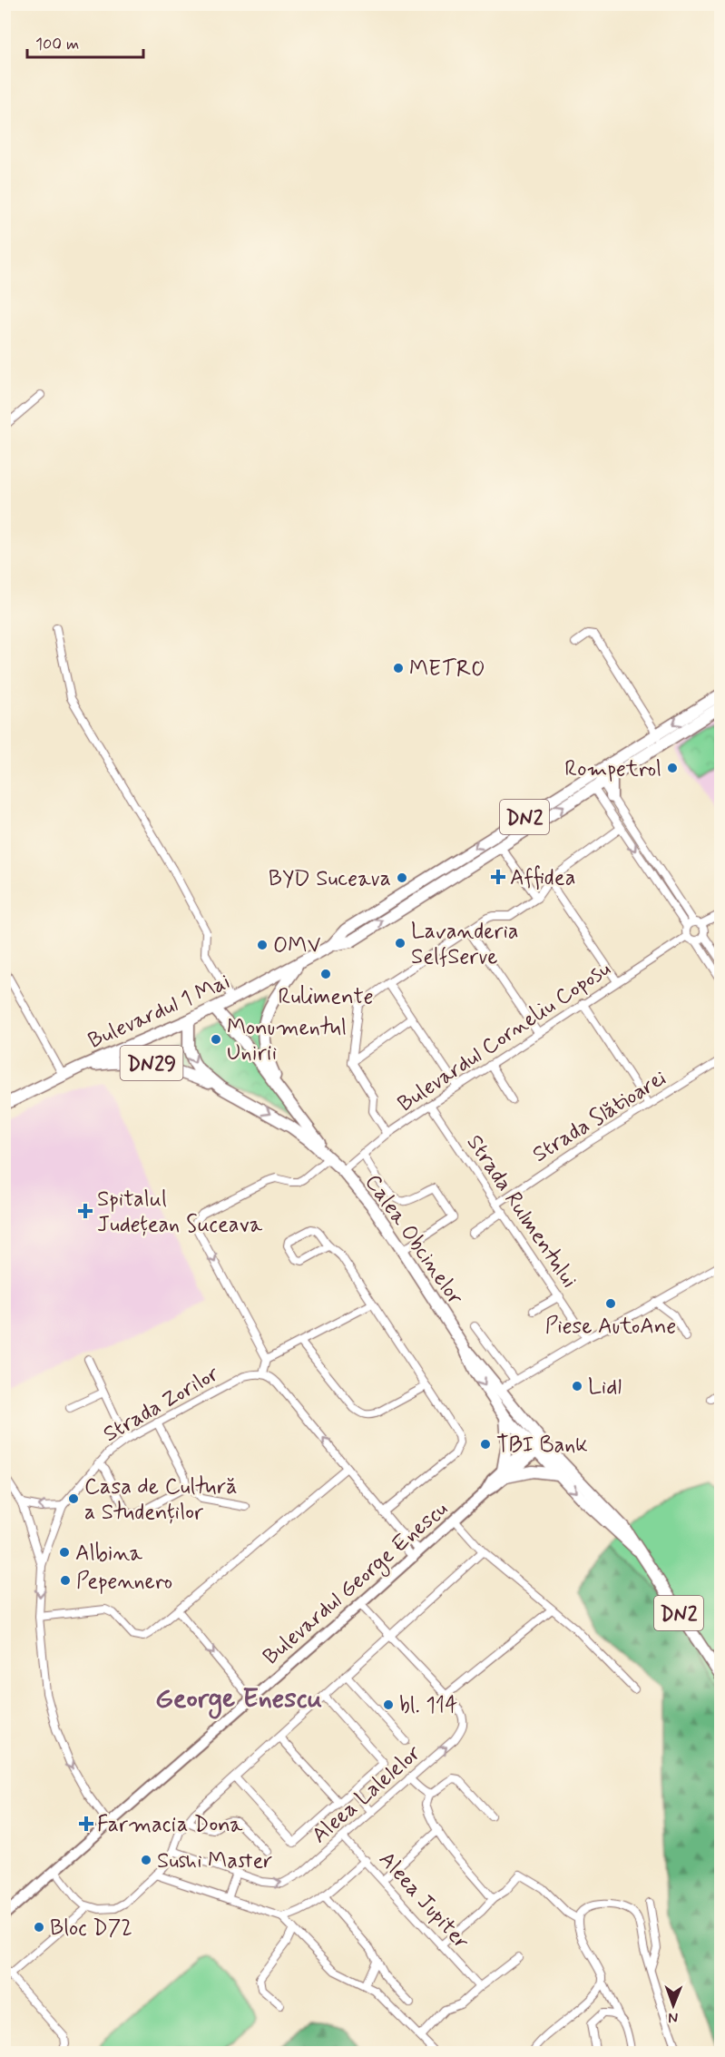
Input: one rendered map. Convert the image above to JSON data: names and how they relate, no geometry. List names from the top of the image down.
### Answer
{
  "streets": {
    "main road": [
      "DN2",
      "Bulevardul 1 Mai",
      "DN29",
      "Calea Obcinelor",
      "Bulevardul George Enescu"
    ],
    "street": [
      "Bulevardul Corneliu Coposu",
      "Strada Slătioarei",
      "Strada Rulmentului",
      "Strada Zorilor",
      "Aleea Lalelelor",
      "Aleea Jupiter"
    ]
  },
  "crossings": [
    ["DN2", "Bulevardul 1 Mai"],
    ["DN2", "Calea Obcinelor"],
    ["DN2", "Bulevardul George Enescu"],
    ["Bulevardul 1 Mai", "DN29"],
    ["Bulevardul 1 Mai", "Calea Obcinelor"],
    ["Bulevardul Corneliu Coposu", "Strada Rulmentului"],
    ["Bulevardul Corneliu Coposu", "Calea Obcinelor"],
    ["DN29", "Calea Obcinelor"],
    ["Strada Slătioarei", "Strada Rulmentului"],
    ["Calea Obcinelor", "Bulevardul George Enescu"],
    ["Strada Zorilor", "Bulevardul George Enescu"],
    ["Bulevardul George Enescu", "Aleea Lalelelor"],
    ["Aleea Lalelelor", "Aleea Jupiter"]
  ],
  "one_way": ["Strada Zorilor"],
  "districts": ["George Enescu"],
  "places": {
    "other": [
      "METRO",
      "Rompetrol",
      "BYD Suceava",
      "Lavanderia SelfServe",
      "OMV",
      "Rulimente",
      "Monumentul Unirii",
      "Piese AutoAne",
      "Lidl",
      "TBI Bank",
      "Casa de Cultură a Studenților",
      "Albina",
      "Pepennero",
      "bl. 114",
      "Sushi Master",
      "Bloc D72"
    ],
    "health": ["Affidea", "Spitalul Județean Suceava", "Farmacia Dona"]
  },
  "scale_bar": "100 m",
  "north": "bottom"
}
